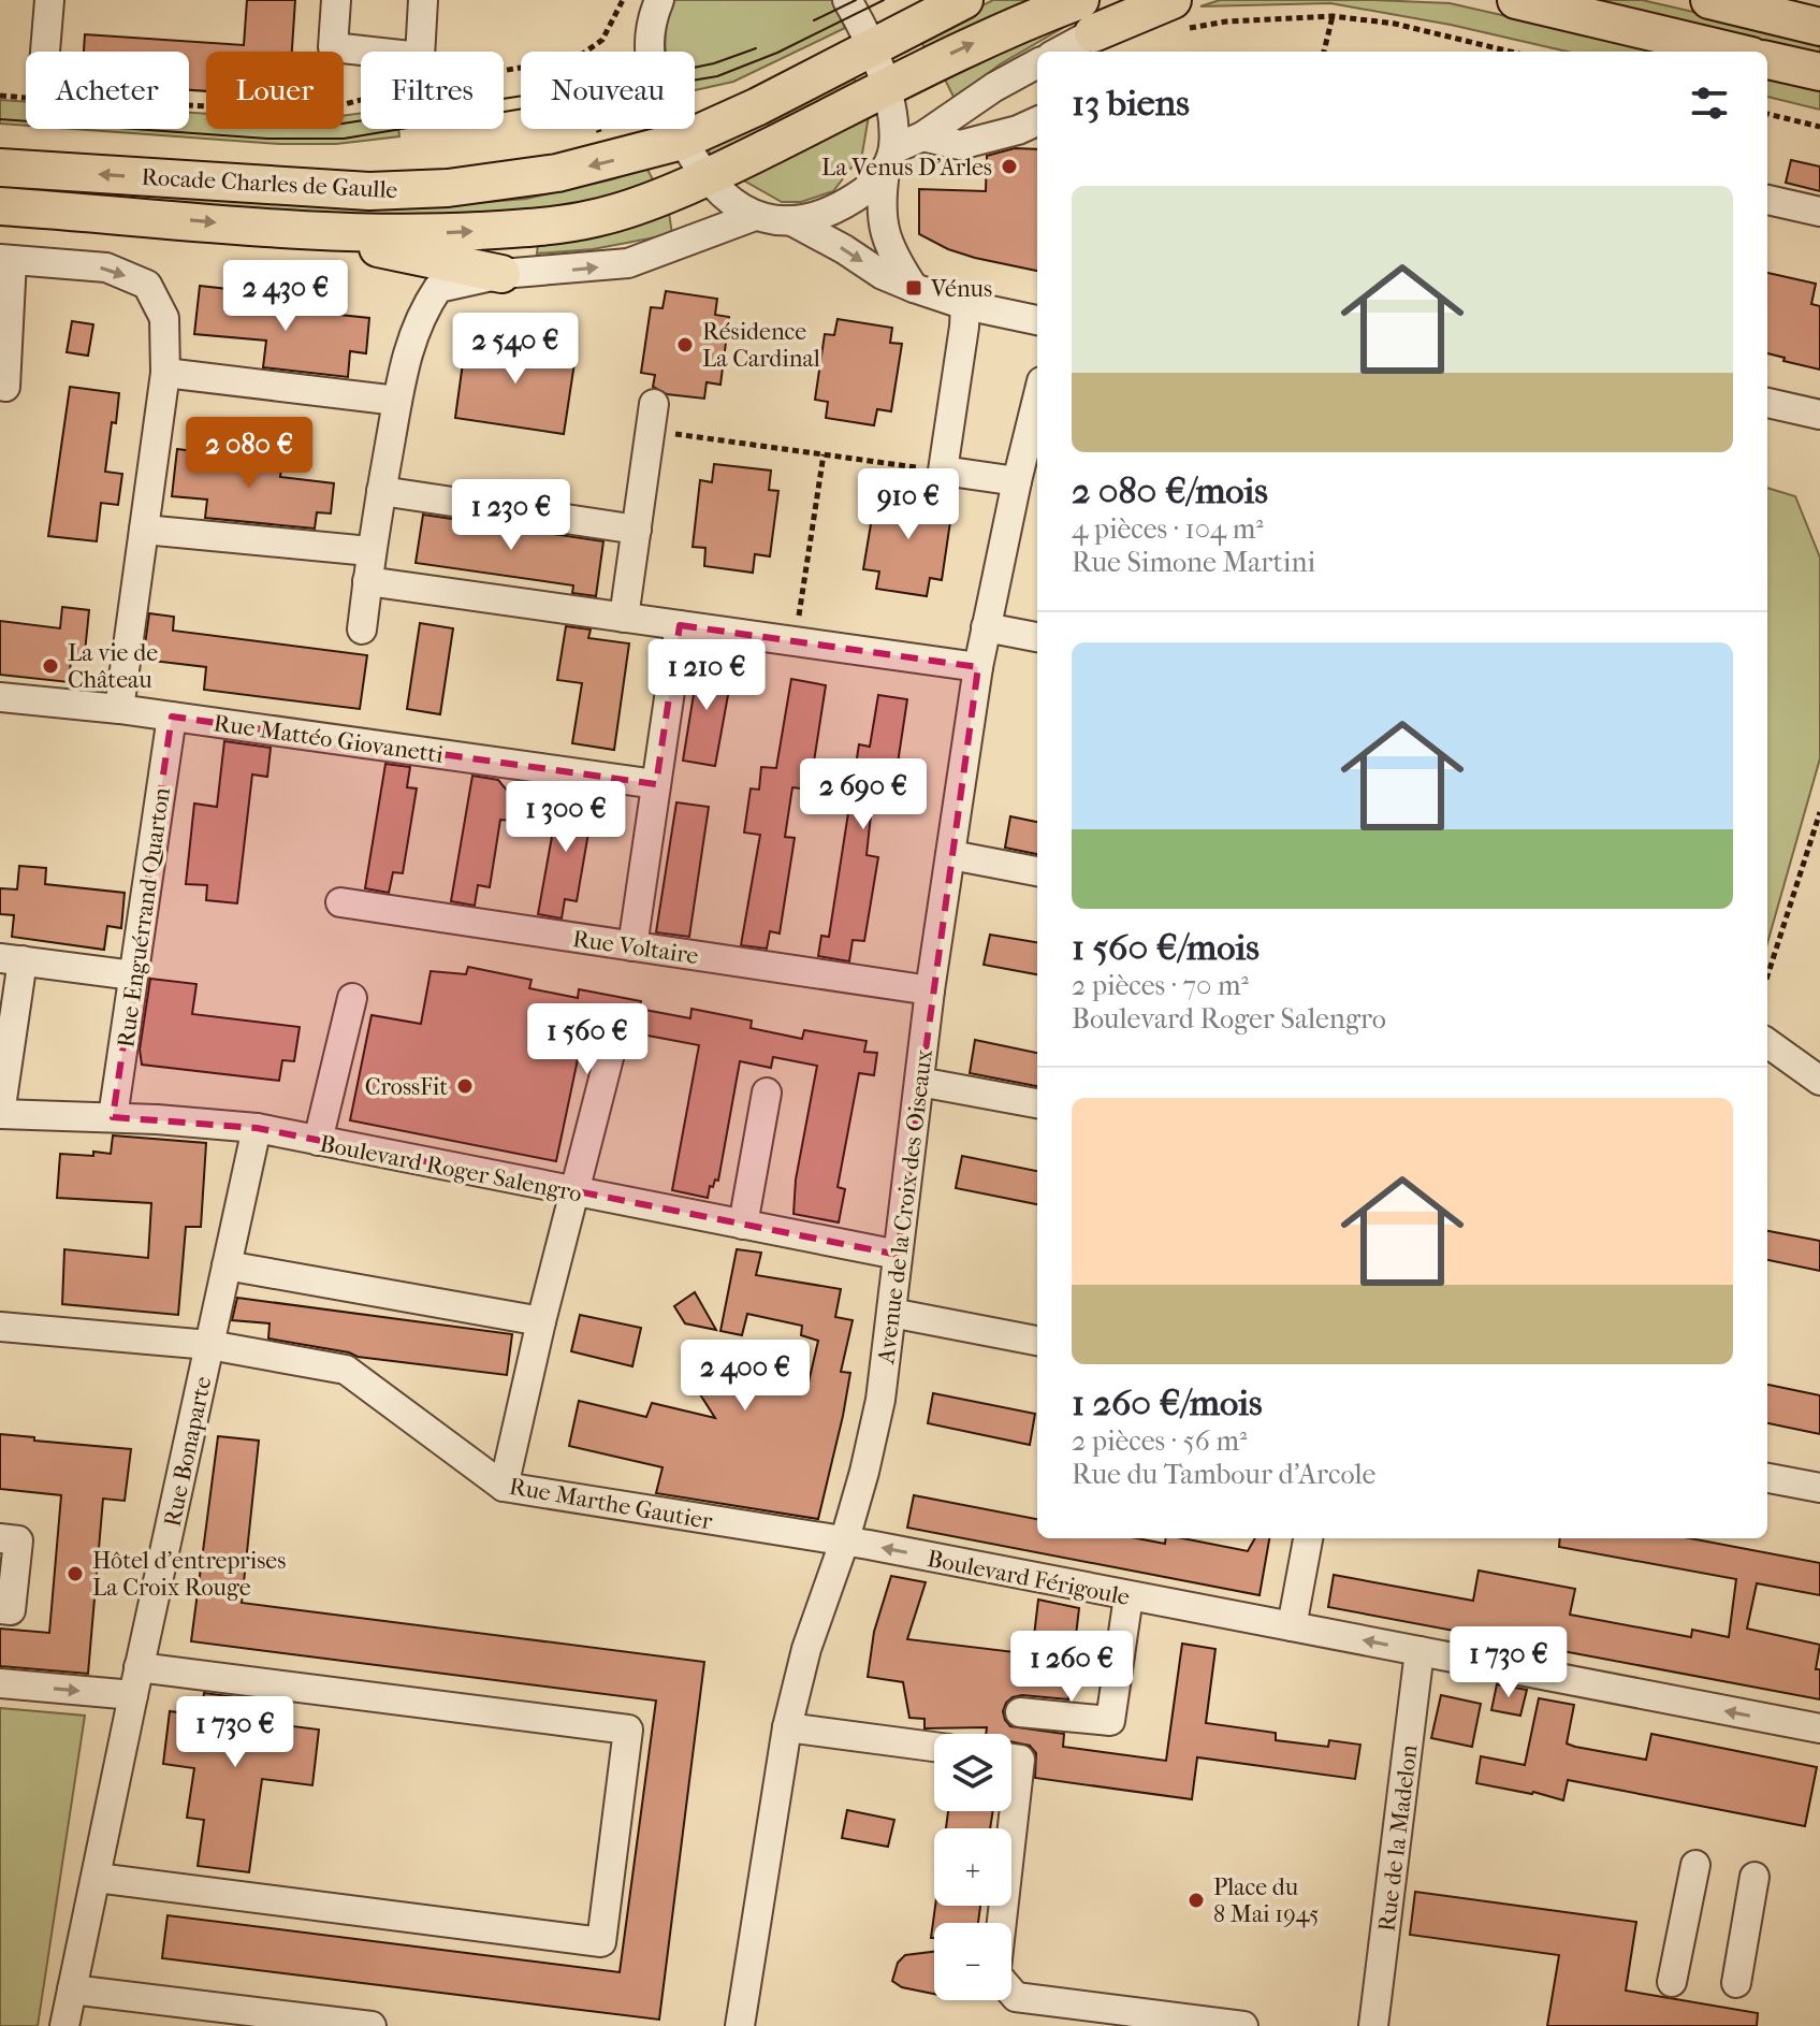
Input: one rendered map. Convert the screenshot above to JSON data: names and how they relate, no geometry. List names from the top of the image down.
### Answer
{
  "streets": {
    "main road": ["Rocade Charles de Gaulle"],
    "street": [
      "Rue Mattéo Giovanetti",
      "Rue Enguérrand Quarton",
      "Rue Voltaire",
      "Boulevard Roger Salengro",
      "Avenue de la Croix des Oiseaux",
      "Rue Bonaparte",
      "Rue Marthe Gautier",
      "Boulevard Férigoule",
      "Rue de la Madelon"
    ]
  },
  "crossings": [
    ["Rue Mattéo Giovanetti", "Rue Enguérrand Quarton"],
    ["Rue Enguérrand Quarton", "Boulevard Roger Salengro"],
    ["Rue Voltaire", "Avenue de la Croix des Oiseaux"],
    ["Boulevard Roger Salengro", "Avenue de la Croix des Oiseaux"],
    ["Boulevard Roger Salengro", "Rue Bonaparte"],
    ["Avenue de la Croix des Oiseaux", "Rue Marthe Gautier"],
    ["Avenue de la Croix des Oiseaux", "Boulevard Férigoule"],
    ["Rue Bonaparte", "Rue Marthe Gautier"],
    ["Rue Marthe Gautier", "Boulevard Férigoule"],
    ["Boulevard Férigoule", "Rue de la Madelon"]
  ],
  "places": {
    "other": [
      "La Venus D'Arles",
      "Résidence La Cardinal",
      "La vie de Château",
      "CrossFit",
      "Hôtel d'entreprises La Croix Rouge",
      "Place du 8 Mai 1945"
    ],
    "transit": ["Vénus"]
  },
  "page": {
    "chip": [
      "Acheter",
      "Louer",
      "Filtres",
      "Nouveau"
    ],
    "heading": "13 biens",
    "list": [
      {
        "name": "2 080 €/mois",
        "note": "4 pièces · 104 m² · Rue Simone Martini"
      },
      {
        "name": "1 560 €/mois",
        "note": "2 pièces · 70 m² · Boulevard Roger Salengro"
      },
      {
        "name": "1 260 €/mois",
        "note": "2 pièces · 56 m² · Rue du Tambour d'Arcole"
      }
    ],
    "price": [
      "2 430 €",
      "2 540 €",
      "2 080 €",
      "910 €",
      "1 230 €",
      "1 210 €",
      "2 690 €",
      "1 300 €",
      "1 560 €",
      "2 400 €",
      "1 730 €",
      "1 260 €",
      "1 730 €"
    ],
    "map_buttons": ["+", "−"]
  }
}
